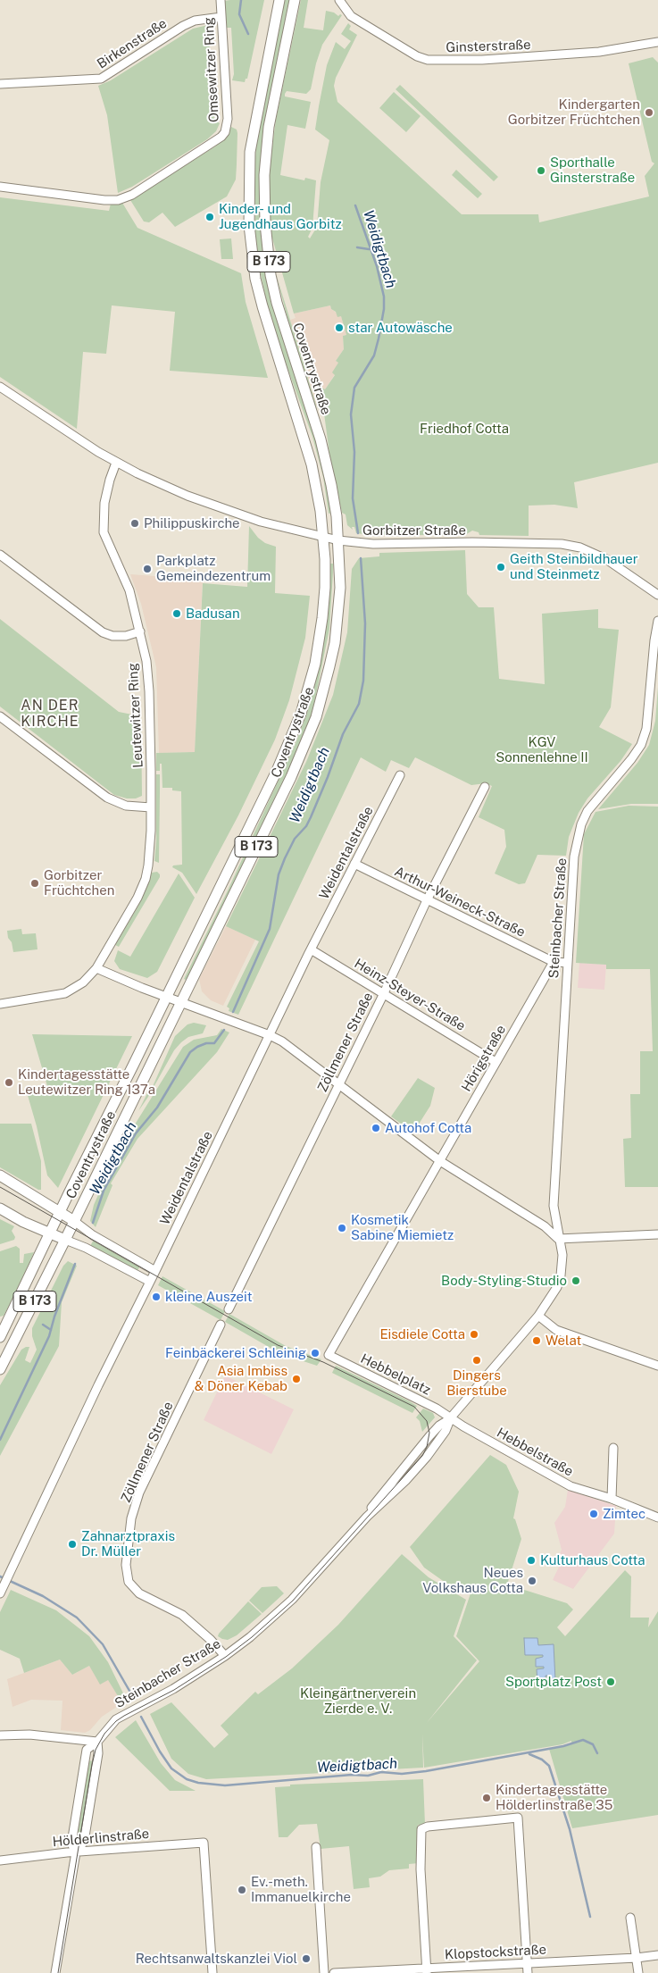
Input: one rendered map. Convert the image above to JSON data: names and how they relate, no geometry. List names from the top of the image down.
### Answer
{
  "streets": {
    "main road": ["B 173", "Coventrystraße"],
    "street": [
      "Birkenstraße",
      "Ginsterstraße",
      "Omsewitzer Ring",
      "Gorbitzer Straße",
      "Leutewitzer Ring",
      "Weidentalstraße",
      "Arthur-Weineck-Straße",
      "Steinbacher Straße",
      "Heinz-Steyer-Straße",
      "Zöllmener Straße",
      "Hörigstraße",
      "Hebbelplatz",
      "Hebbelstraße",
      "Hölderlinstraße",
      "Klopstockstraße"
    ]
  },
  "crossings": [
    ["Birkenstraße", "Omsewitzer Ring"],
    ["Coventrystraße", "Gorbitzer Straße"],
    ["Gorbitzer Straße", "Leutewitzer Ring"],
    ["Weidentalstraße", "Arthur-Weineck-Straße"],
    ["Weidentalstraße", "Heinz-Steyer-Straße"],
    ["Arthur-Weineck-Straße", "Zöllmener Straße"],
    ["Arthur-Weineck-Straße", "Hörigstraße"],
    ["Steinbacher Straße", "Zöllmener Straße"],
    ["Steinbacher Straße", "Hebbelplatz"],
    ["Steinbacher Straße", "Hebbelstraße"],
    ["Steinbacher Straße", "Hölderlinstraße"],
    ["Heinz-Steyer-Straße", "Zöllmener Straße"],
    ["Heinz-Steyer-Straße", "Hörigstraße"],
    ["Hörigstraße", "Hebbelplatz"],
    ["Hebbelplatz", "Hebbelstraße"]
  ],
  "districts": ["AN DER KIRCHE"],
  "water": ["Weidigtbach"],
  "parks": ["Friedhof Cotta", "KGV Sonnenlehne II", "Kleingärtnerverein Zierde e. V."],
  "places": [
    "Kindergarten Gorbitzer Früchtchen",
    "Sporthalle Ginsterstraße",
    "Kinder- und Jugendhaus Gorbitz",
    "star Autowäsche",
    "Philippuskirche",
    "Geith Steinbildhauer und Steinmetz",
    "Parkplatz Gemeindezentrum",
    "Badusan",
    "Gorbitzer Früchtchen",
    "Kindertagesstätte Leutewitzer Ring 137a",
    "Autohof Cotta",
    "Kosmetik Sabine Miemietz",
    "Body-Styling-Studio",
    "kleine Auszeit",
    "Eisdiele Cotta",
    "Welat",
    "Feinbäckerei Schleinig",
    "Dingers Bierstube",
    "Asia Imbiss & Döner Kebab",
    "Zimtec",
    "Zahnarztpraxis Dr. Müller",
    "Kulturhaus Cotta",
    "Neues Volkshaus Cotta",
    "Sportplatz Post",
    "Kindertagesstätte Hölderlinstraße 35",
    "Ev.-meth. Immanuelkirche",
    "Rechtsanwaltskanzlei Viol"
  ]
}
